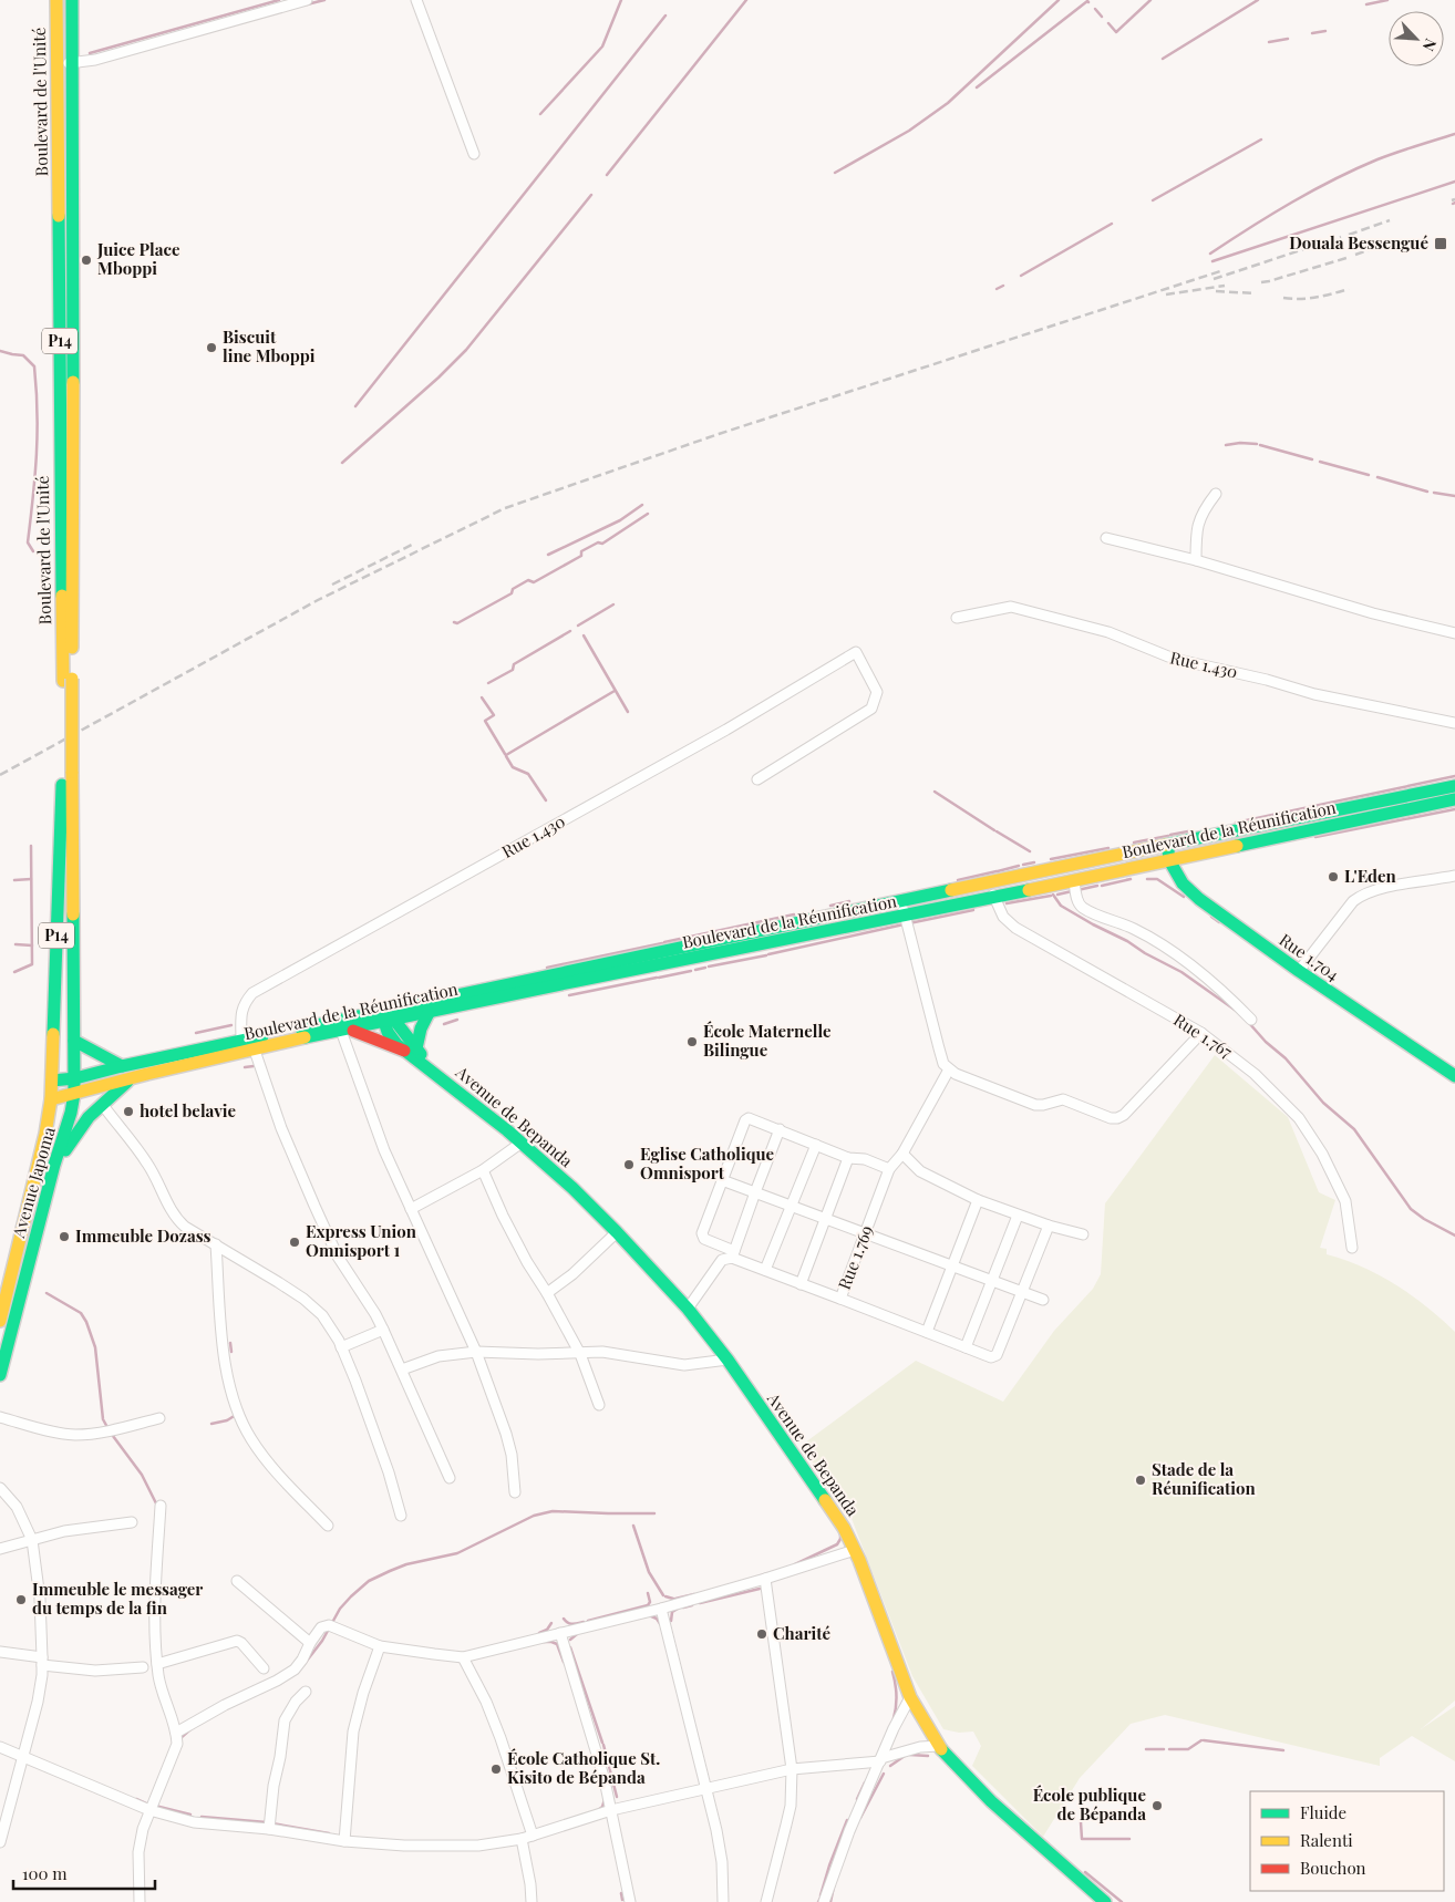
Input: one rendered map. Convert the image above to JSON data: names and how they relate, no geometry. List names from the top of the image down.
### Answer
{
  "streets": {
    "main road": [
      "Boulevard de l'Unité",
      "P14",
      "Boulevard de la Réunification",
      "Rue 1.704",
      "Avenue de Bepanda",
      "Avenue Japoma"
    ],
    "street": ["Rue 1.430", "Rue 1.767", "Rue 1.769"]
  },
  "crossings": [
    ["Boulevard de l'Unité", "P14"],
    ["Boulevard de l'Unité", "Boulevard de la Réunification"],
    ["Boulevard de l'Unité", "Avenue Japoma"],
    ["P14", "Boulevard de la Réunification"],
    ["P14", "Avenue Japoma"],
    ["Rue 1.430", "Boulevard de la Réunification"],
    ["Boulevard de la Réunification", "Rue 1.704"],
    ["Boulevard de la Réunification", "Rue 1.767"],
    ["Boulevard de la Réunification", "Avenue de Bepanda"],
    ["Boulevard de la Réunification", "Avenue Japoma"]
  ],
  "places": {
    "transit": ["Douala Bessengué"],
    "other": [
      "Juice Place Mboppi",
      "Biscuit line Mboppi",
      "L'Eden",
      "École Maternelle Bilingue",
      "hotel belavie",
      "Eglise Catholique Omnisport",
      "Immeuble Dozass",
      "Express Union Omnisport 1",
      "Stade de la Réunification",
      "Immeuble le messager du temps de la fin",
      "Charité",
      "École Catholique St. Kisito de Bépanda",
      "École publique de Bépanda"
    ]
  },
  "legend": ["Fluide", "Ralenti", "Bouchon"],
  "scale_bar": "100 m",
  "north": "bottom right"
}
